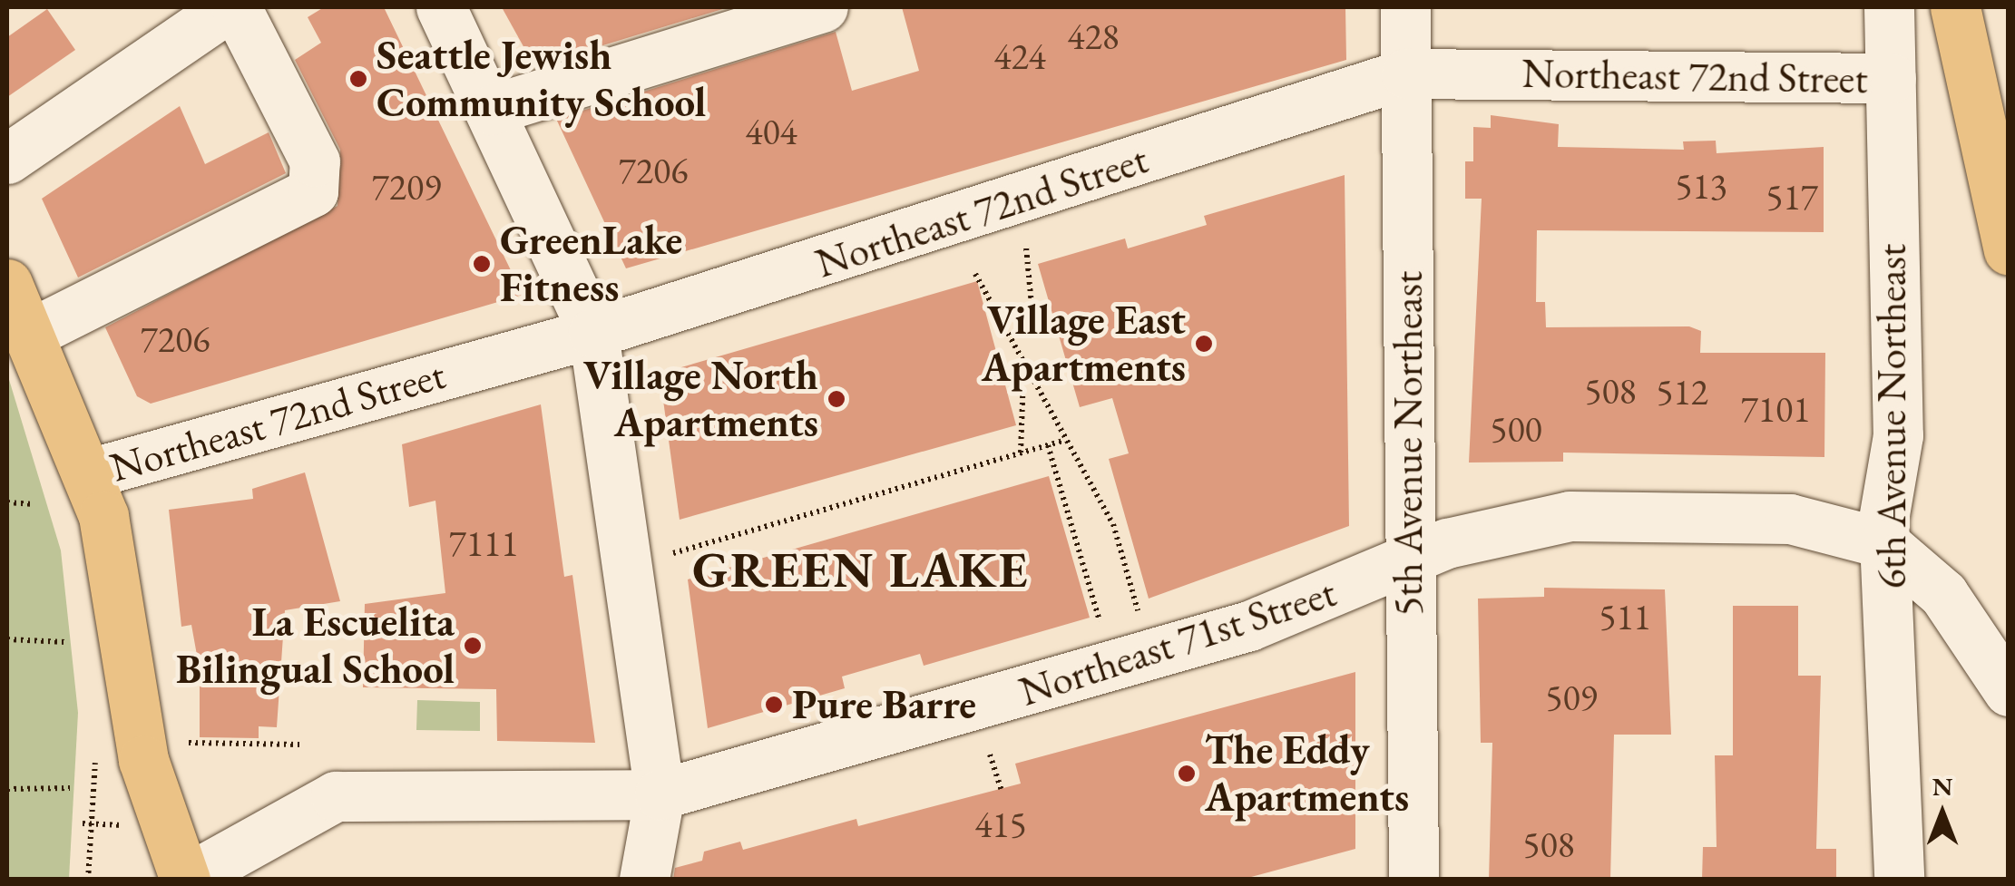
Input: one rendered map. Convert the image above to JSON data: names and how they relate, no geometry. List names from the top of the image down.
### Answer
{
  "streets": {
    "street": [
      "Northeast 72nd Street",
      "6th Avenue Northeast",
      "5th Avenue Northeast",
      "Northeast 71st Street"
    ]
  },
  "crossings": [
    ["Northeast 72nd Street", "6th Avenue Northeast"],
    ["Northeast 72nd Street", "5th Avenue Northeast"],
    ["6th Avenue Northeast", "Northeast 71st Street"],
    ["5th Avenue Northeast", "Northeast 71st Street"]
  ],
  "districts": ["GREEN LAKE"],
  "places": [
    "Seattle Jewish Community School",
    "GreenLake Fitness",
    "Village East Apartments",
    "Village North Apartments",
    "La Escuelita Bilingual School",
    "Pure Barre",
    "The Eddy Apartments"
  ],
  "house_numbers": [
    "428",
    "424",
    "404",
    "7206",
    "513",
    "7209",
    "517",
    "7206",
    "508",
    "512",
    "7101",
    "500",
    "7111",
    "511",
    "509",
    "415",
    "508"
  ],
  "north": "top"
}
